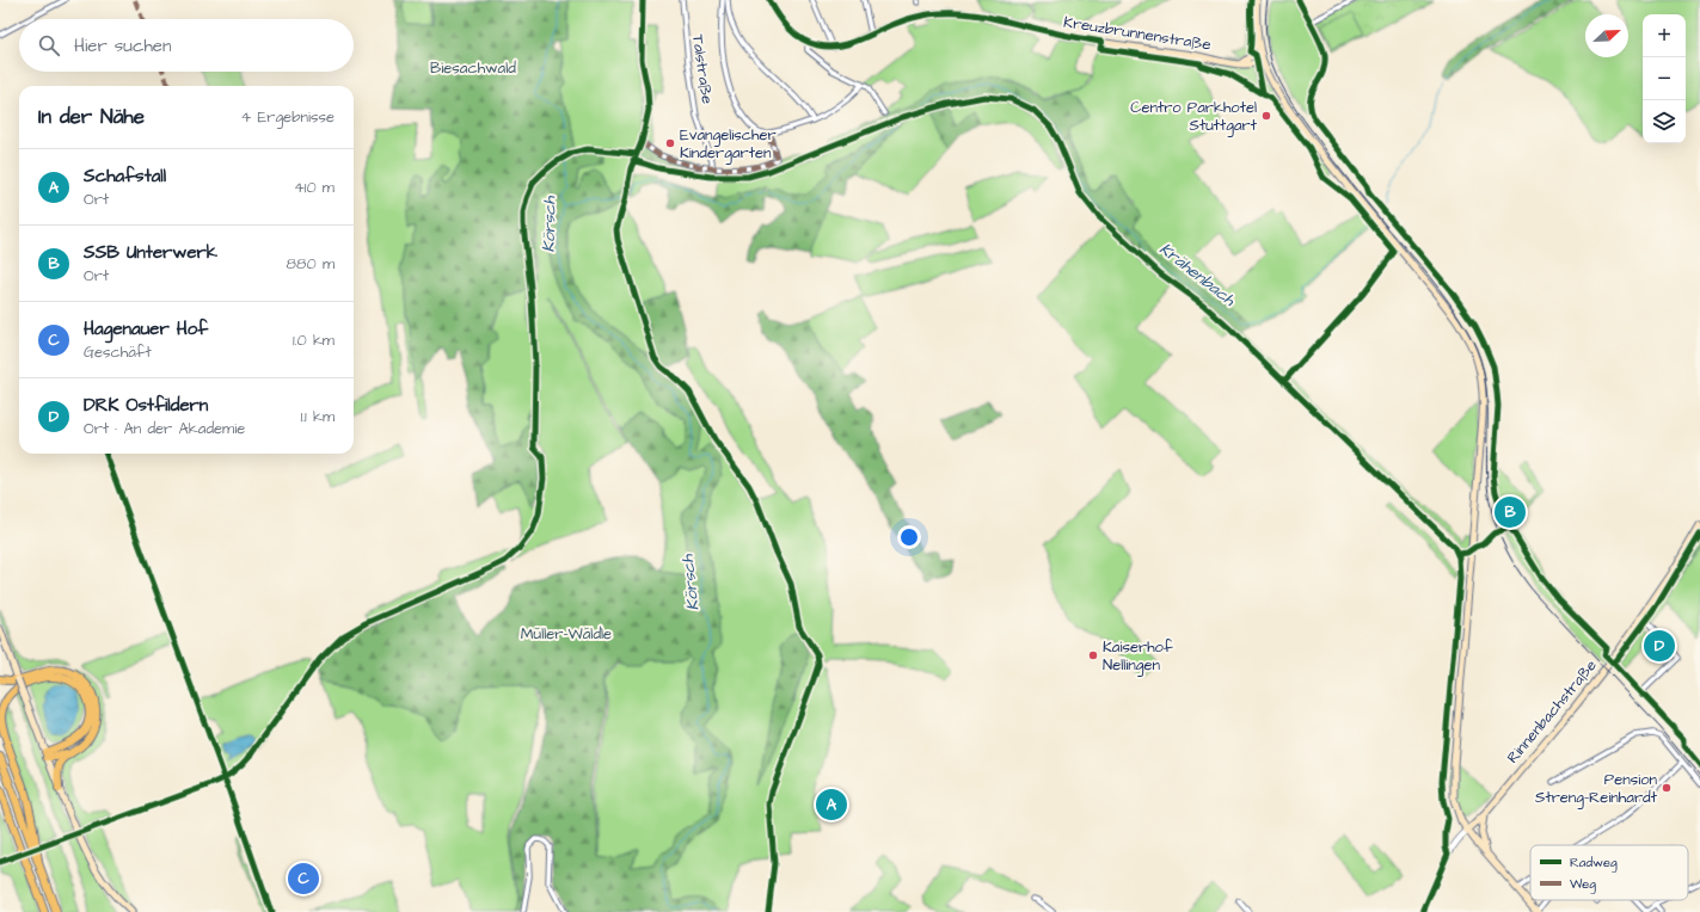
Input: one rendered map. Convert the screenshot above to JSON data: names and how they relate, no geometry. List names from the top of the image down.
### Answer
{
  "streets": {
    "main road": ["Kreuzbrunnenstraße", "Rinnenbachstraße"],
    "street": ["Talstraße"]
  },
  "water": ["Körsch", "Krähenbach"],
  "parks": ["Biesachwald", "Müller-Wäldle"],
  "places": [
    "Centro Parkhotel Stuttgart",
    "Evangelischer Kindergarten",
    "Kaiserhof Nellingen",
    "Pension Streng-Reinhardt"
  ],
  "legend": ["Radweg", "Weg"],
  "north": "top right",
  "page": {
    "map_buttons": ["+", "−"],
    "search": "Hier suchen",
    "heading": ["In der Nähe", "4 Ergebnisse"],
    "list": [
      {
        "mark": "A",
        "name": "Schafstall",
        "note": "Ort",
        "value": "410 m"
      },
      {
        "mark": "B",
        "name": "SSB Unterwerk",
        "note": "Ort",
        "value": "880 m"
      },
      {
        "mark": "C",
        "name": "Hagenauer Hof",
        "note": "Geschäft",
        "value": "1.0 km"
      },
      {
        "mark": "D",
        "name": "DRK Ostfildern",
        "note": "Ort · An der Akademie",
        "value": "1.1 km"
      }
    ],
    "pins": [
      "B",
      "D",
      "A",
      "C"
    ]
  }
}
